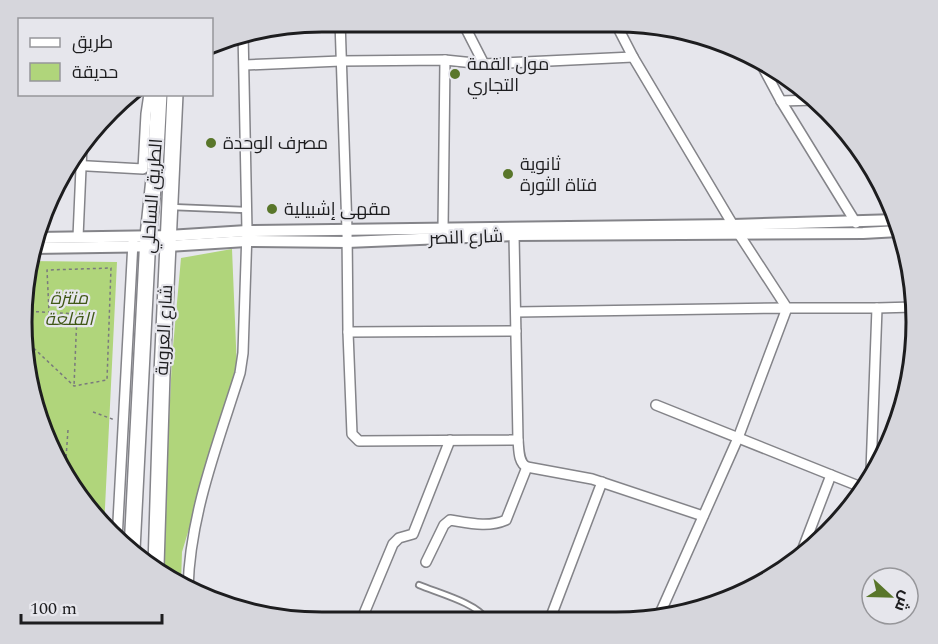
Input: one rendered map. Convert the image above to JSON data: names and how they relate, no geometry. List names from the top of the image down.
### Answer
{
  "streets": {
    "highway": ["الطريق الساحلي", "شارع العروبة"],
    "street": ["شارع النصر"]
  },
  "crossings": [
    ["الطريق الساحلي", "شارع النصر"],
    ["شارع النصر", "شارع العروبة"]
  ],
  "parks": ["منتزة القلعة"],
  "places": [
    "مول القمة التجاري",
    "مصرف الوحدة",
    "ثانوية فتاة الثورة",
    "مقهى إشبيلية"
  ],
  "legend": ["طريق", "حديقة"],
  "scale_bar": "100 m",
  "north": "right"
}
